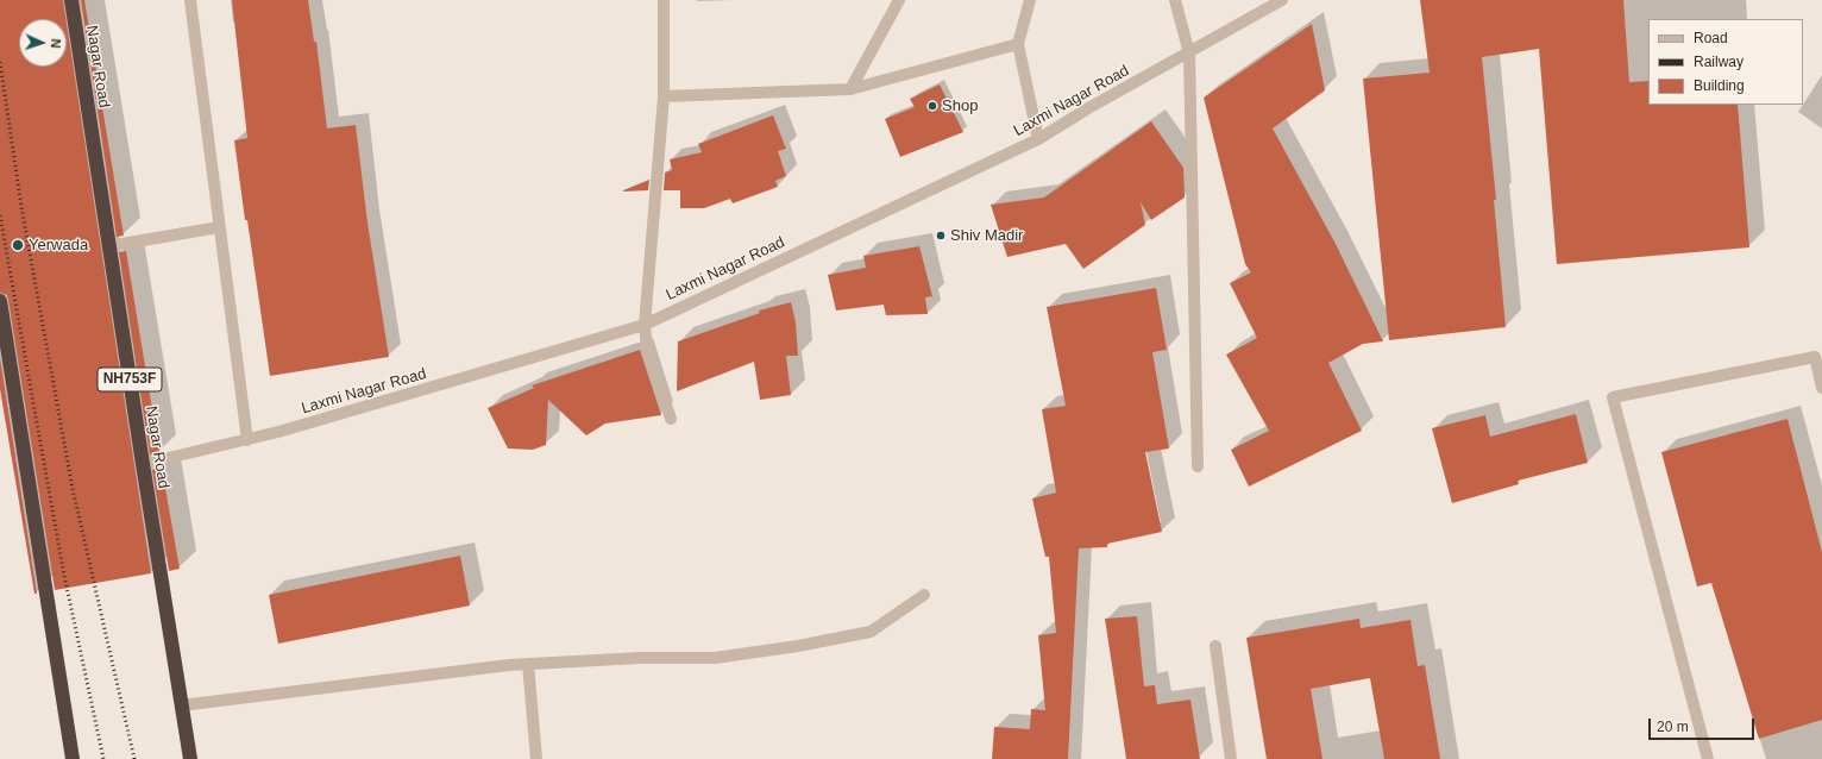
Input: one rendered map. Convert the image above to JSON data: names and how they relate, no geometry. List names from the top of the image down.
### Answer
{
  "streets": {
    "highway": ["Nagar Road", "NH753F"],
    "street": ["Laxmi Nagar Road"]
  },
  "crossings": [
    ["Nagar Road", "Laxmi Nagar Road"]
  ],
  "places": ["Shop", "Shiv Madir", "Yerwada"],
  "legend": ["Road", "Railway", "Building"],
  "scale_bar": "20 m",
  "north": "right"
}
